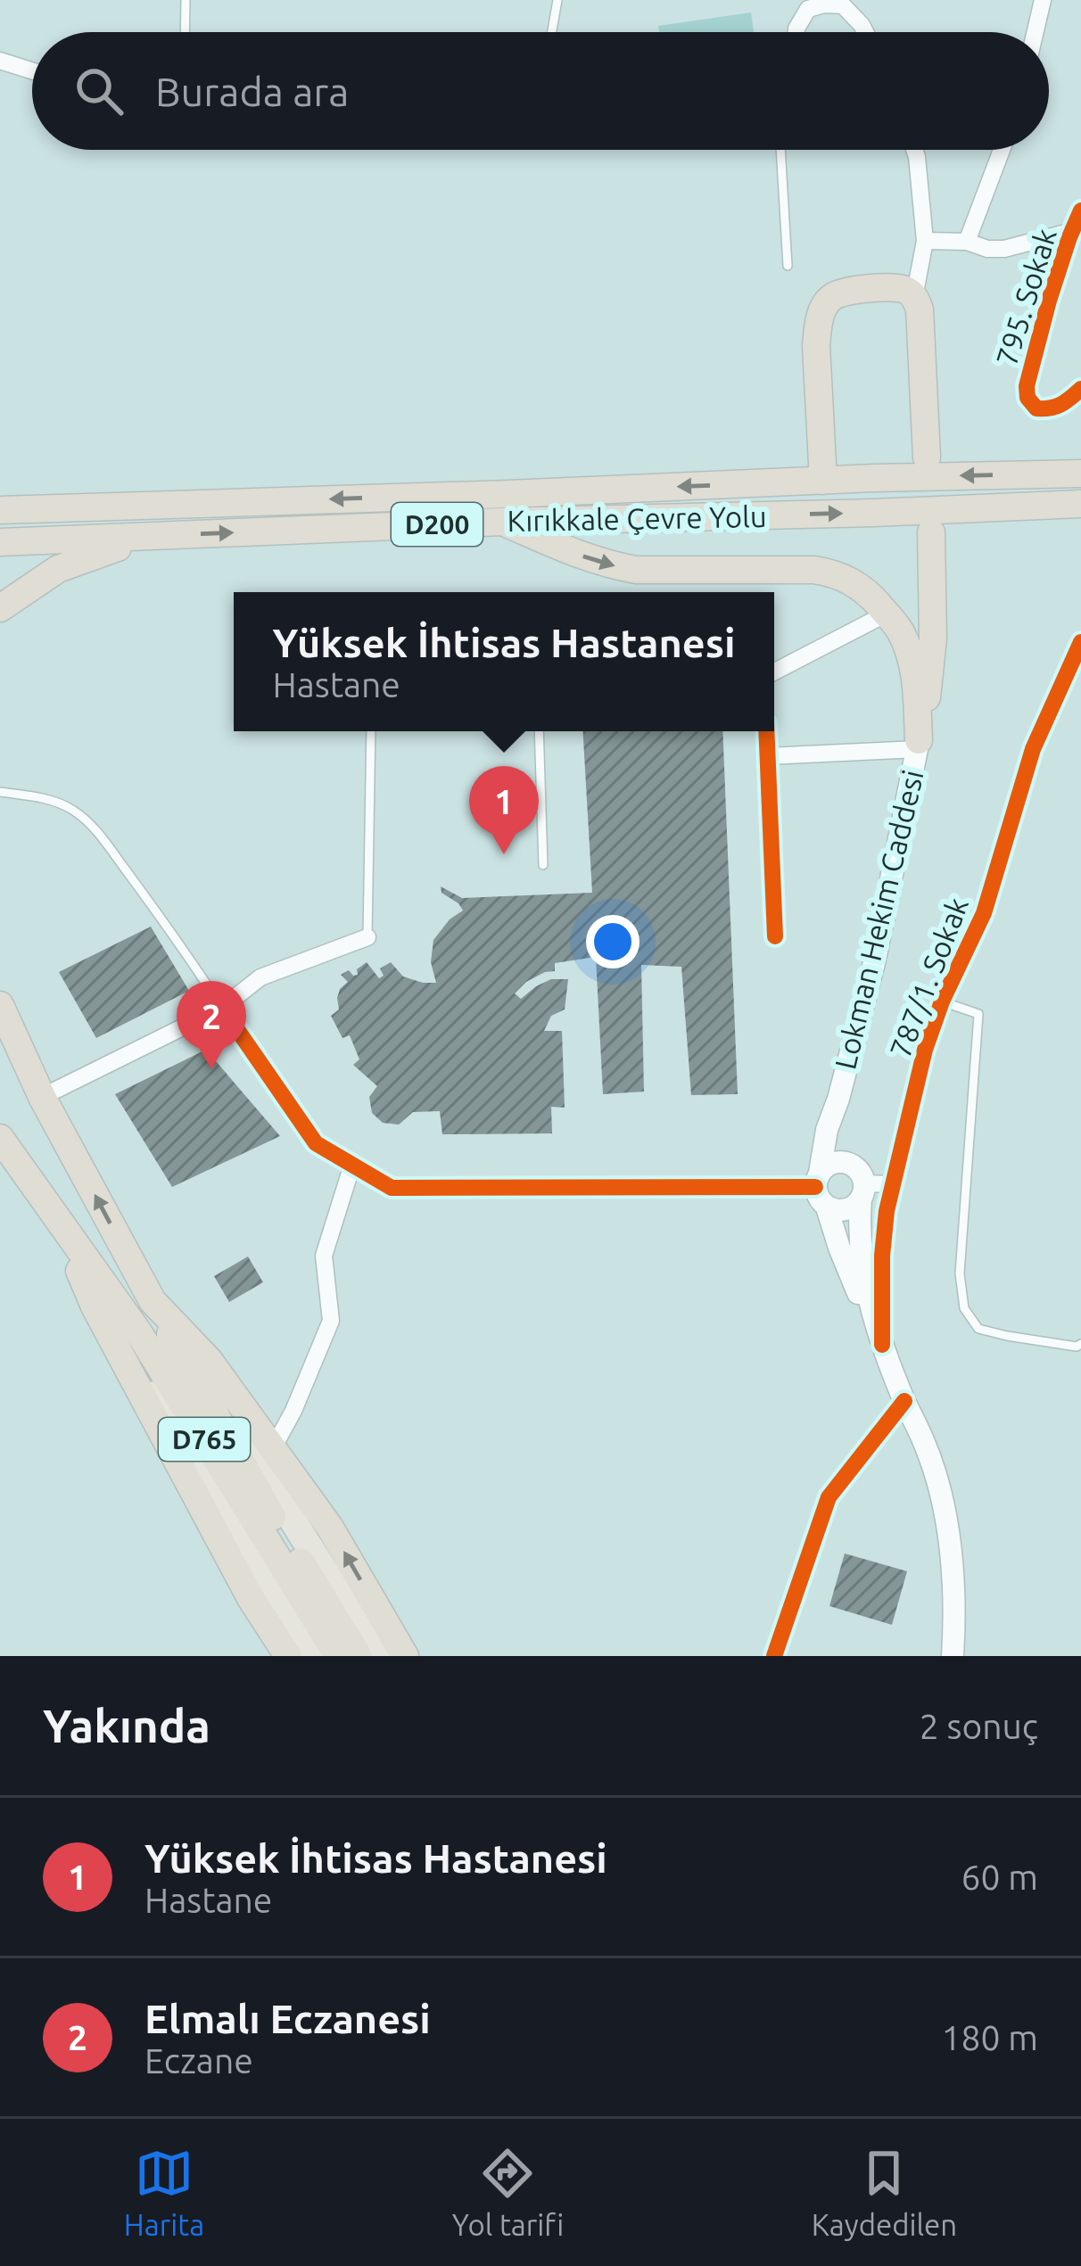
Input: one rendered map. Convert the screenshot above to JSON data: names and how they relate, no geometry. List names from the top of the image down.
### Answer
{
  "streets": {
    "highway": ["Kırıkkale Çevre Yolu", "D200", "D765"],
    "street": ["795. Sokak", "Lokman Hekim Caddesi", "787/1. Sokak"]
  },
  "page": {
    "search": "Burada ara",
    "popup": ["Yüksek İhtisas Hastanesi", "Hastane"],
    "pins": ["1", "2"],
    "heading": ["Yakında", "2 sonuç"],
    "list": [
      {
        "mark": "1",
        "name": "Yüksek İhtisas Hastanesi",
        "note": "Hastane",
        "value": "60 m"
      },
      {
        "mark": "2",
        "name": "Elmalı Eczanesi",
        "note": "Eczane",
        "value": "180 m"
      }
    ],
    "nav": ["Harita", "Yol tarifi", "Kaydedilen"]
  }
}
